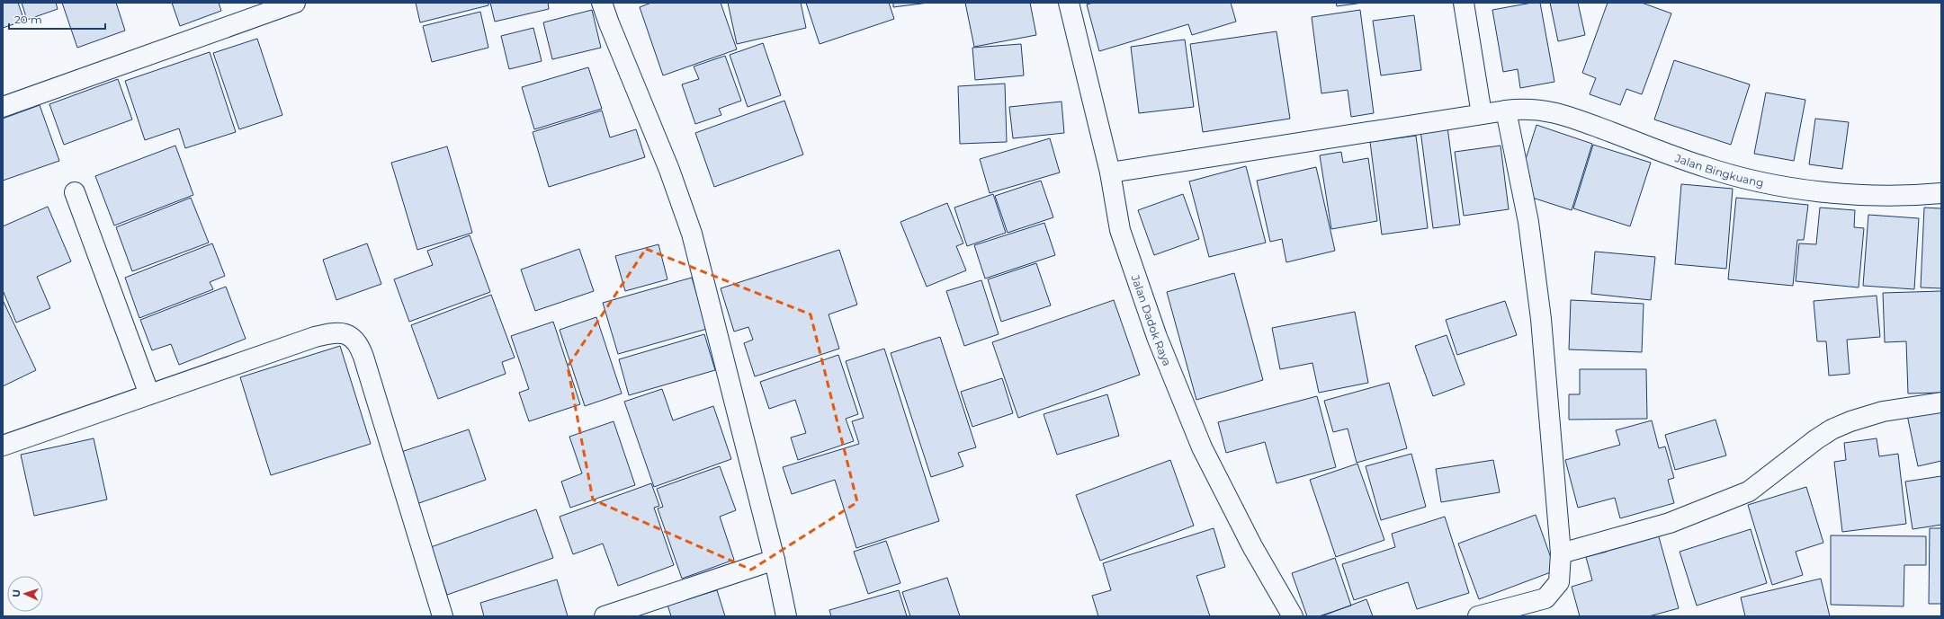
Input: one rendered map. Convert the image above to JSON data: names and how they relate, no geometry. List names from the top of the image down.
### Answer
{
  "streets": {
    "street": ["Jalan Bingkuang", "Jalan Dadok Raya"]
  },
  "crossings": [
    ["Jalan Bingkuang", "Jalan Dadok Raya"]
  ],
  "scale_bar": "20 m",
  "north": "left"
}
